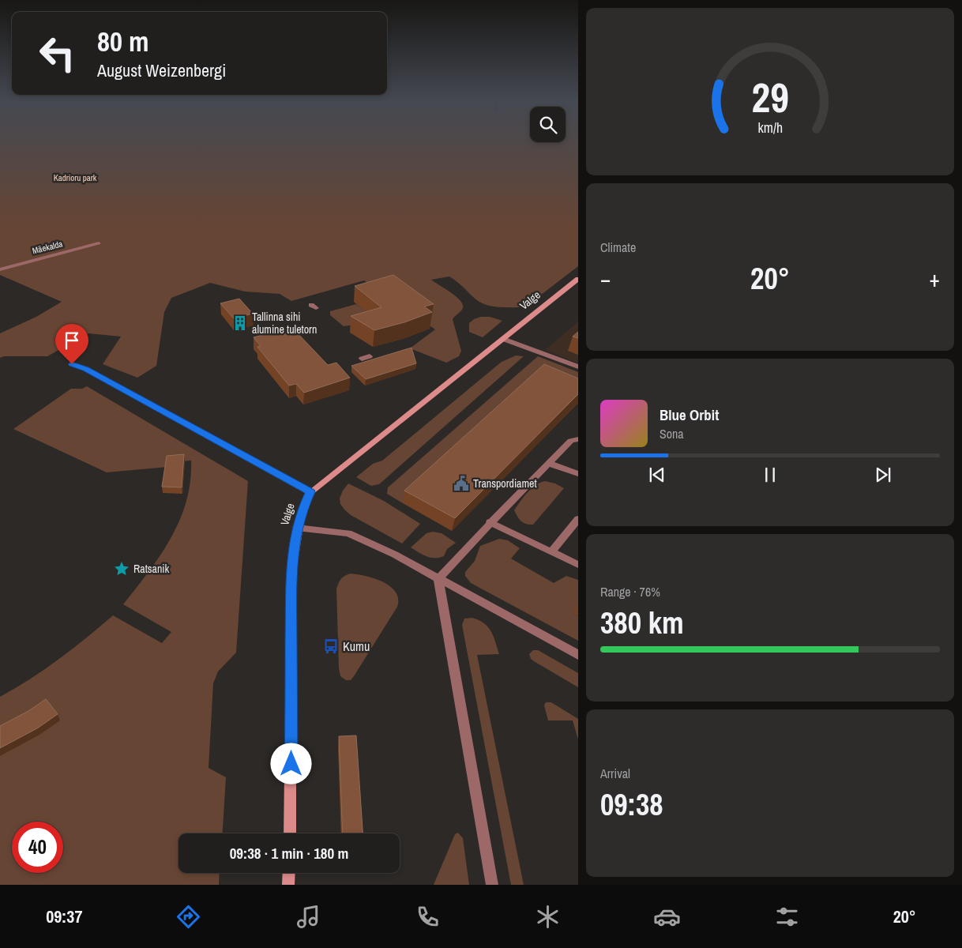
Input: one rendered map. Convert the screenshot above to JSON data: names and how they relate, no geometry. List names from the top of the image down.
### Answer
{
  "streets": {
    "street": ["Valge"],
    "lane": ["Mäekalda"]
  },
  "parks": ["Kadrioru park"],
  "places": {
    "building": ["Tallinna sihi alumine tuletorn"],
    "public building": ["Transpordiamet"],
    "place": ["Ratsanik"],
    "bus stop": ["Kumu"]
  },
  "page": {
    "turn": ["80 m", "August Weizenbergi"],
    "tile": [
      "Climate",
      ["Range · 76%", "380 km"],
      ["Arrival", "09:38"]
    ],
    "heat": ["−", "20°", "+"],
    "song": ["Blue Orbit", "Sona"],
    "limit": "40",
    "trip": "09:38 · 1 min · 180 m",
    "tabs": ["09:37", "20°"],
    "gauge": ["29", "km/h"]
  }
}
